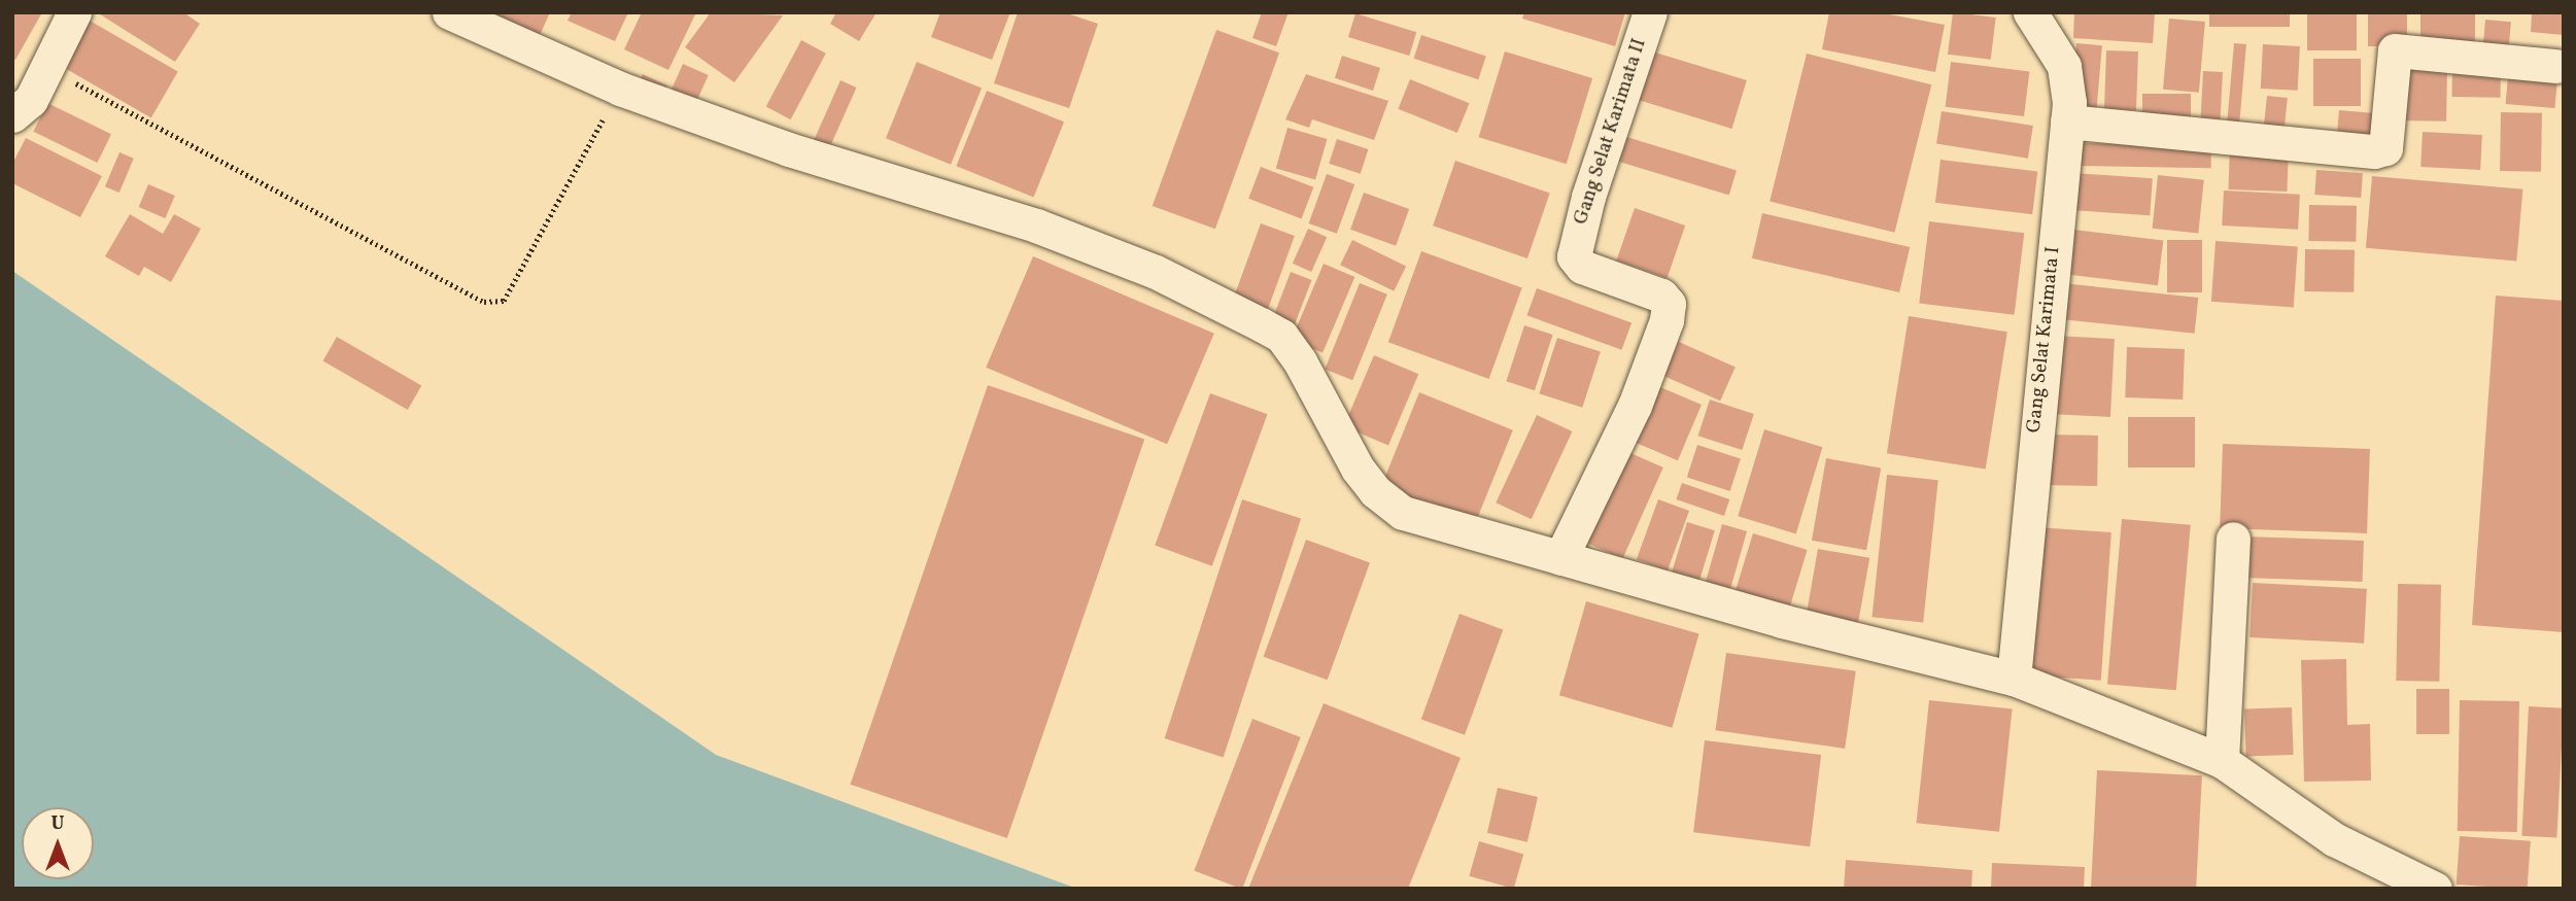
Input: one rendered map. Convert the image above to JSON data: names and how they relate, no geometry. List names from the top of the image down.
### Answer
{
  "streets": {
    "street": ["Gang Selat Karimata II", "Gang Selat Karimata I"]
  },
  "north": "top"
}
